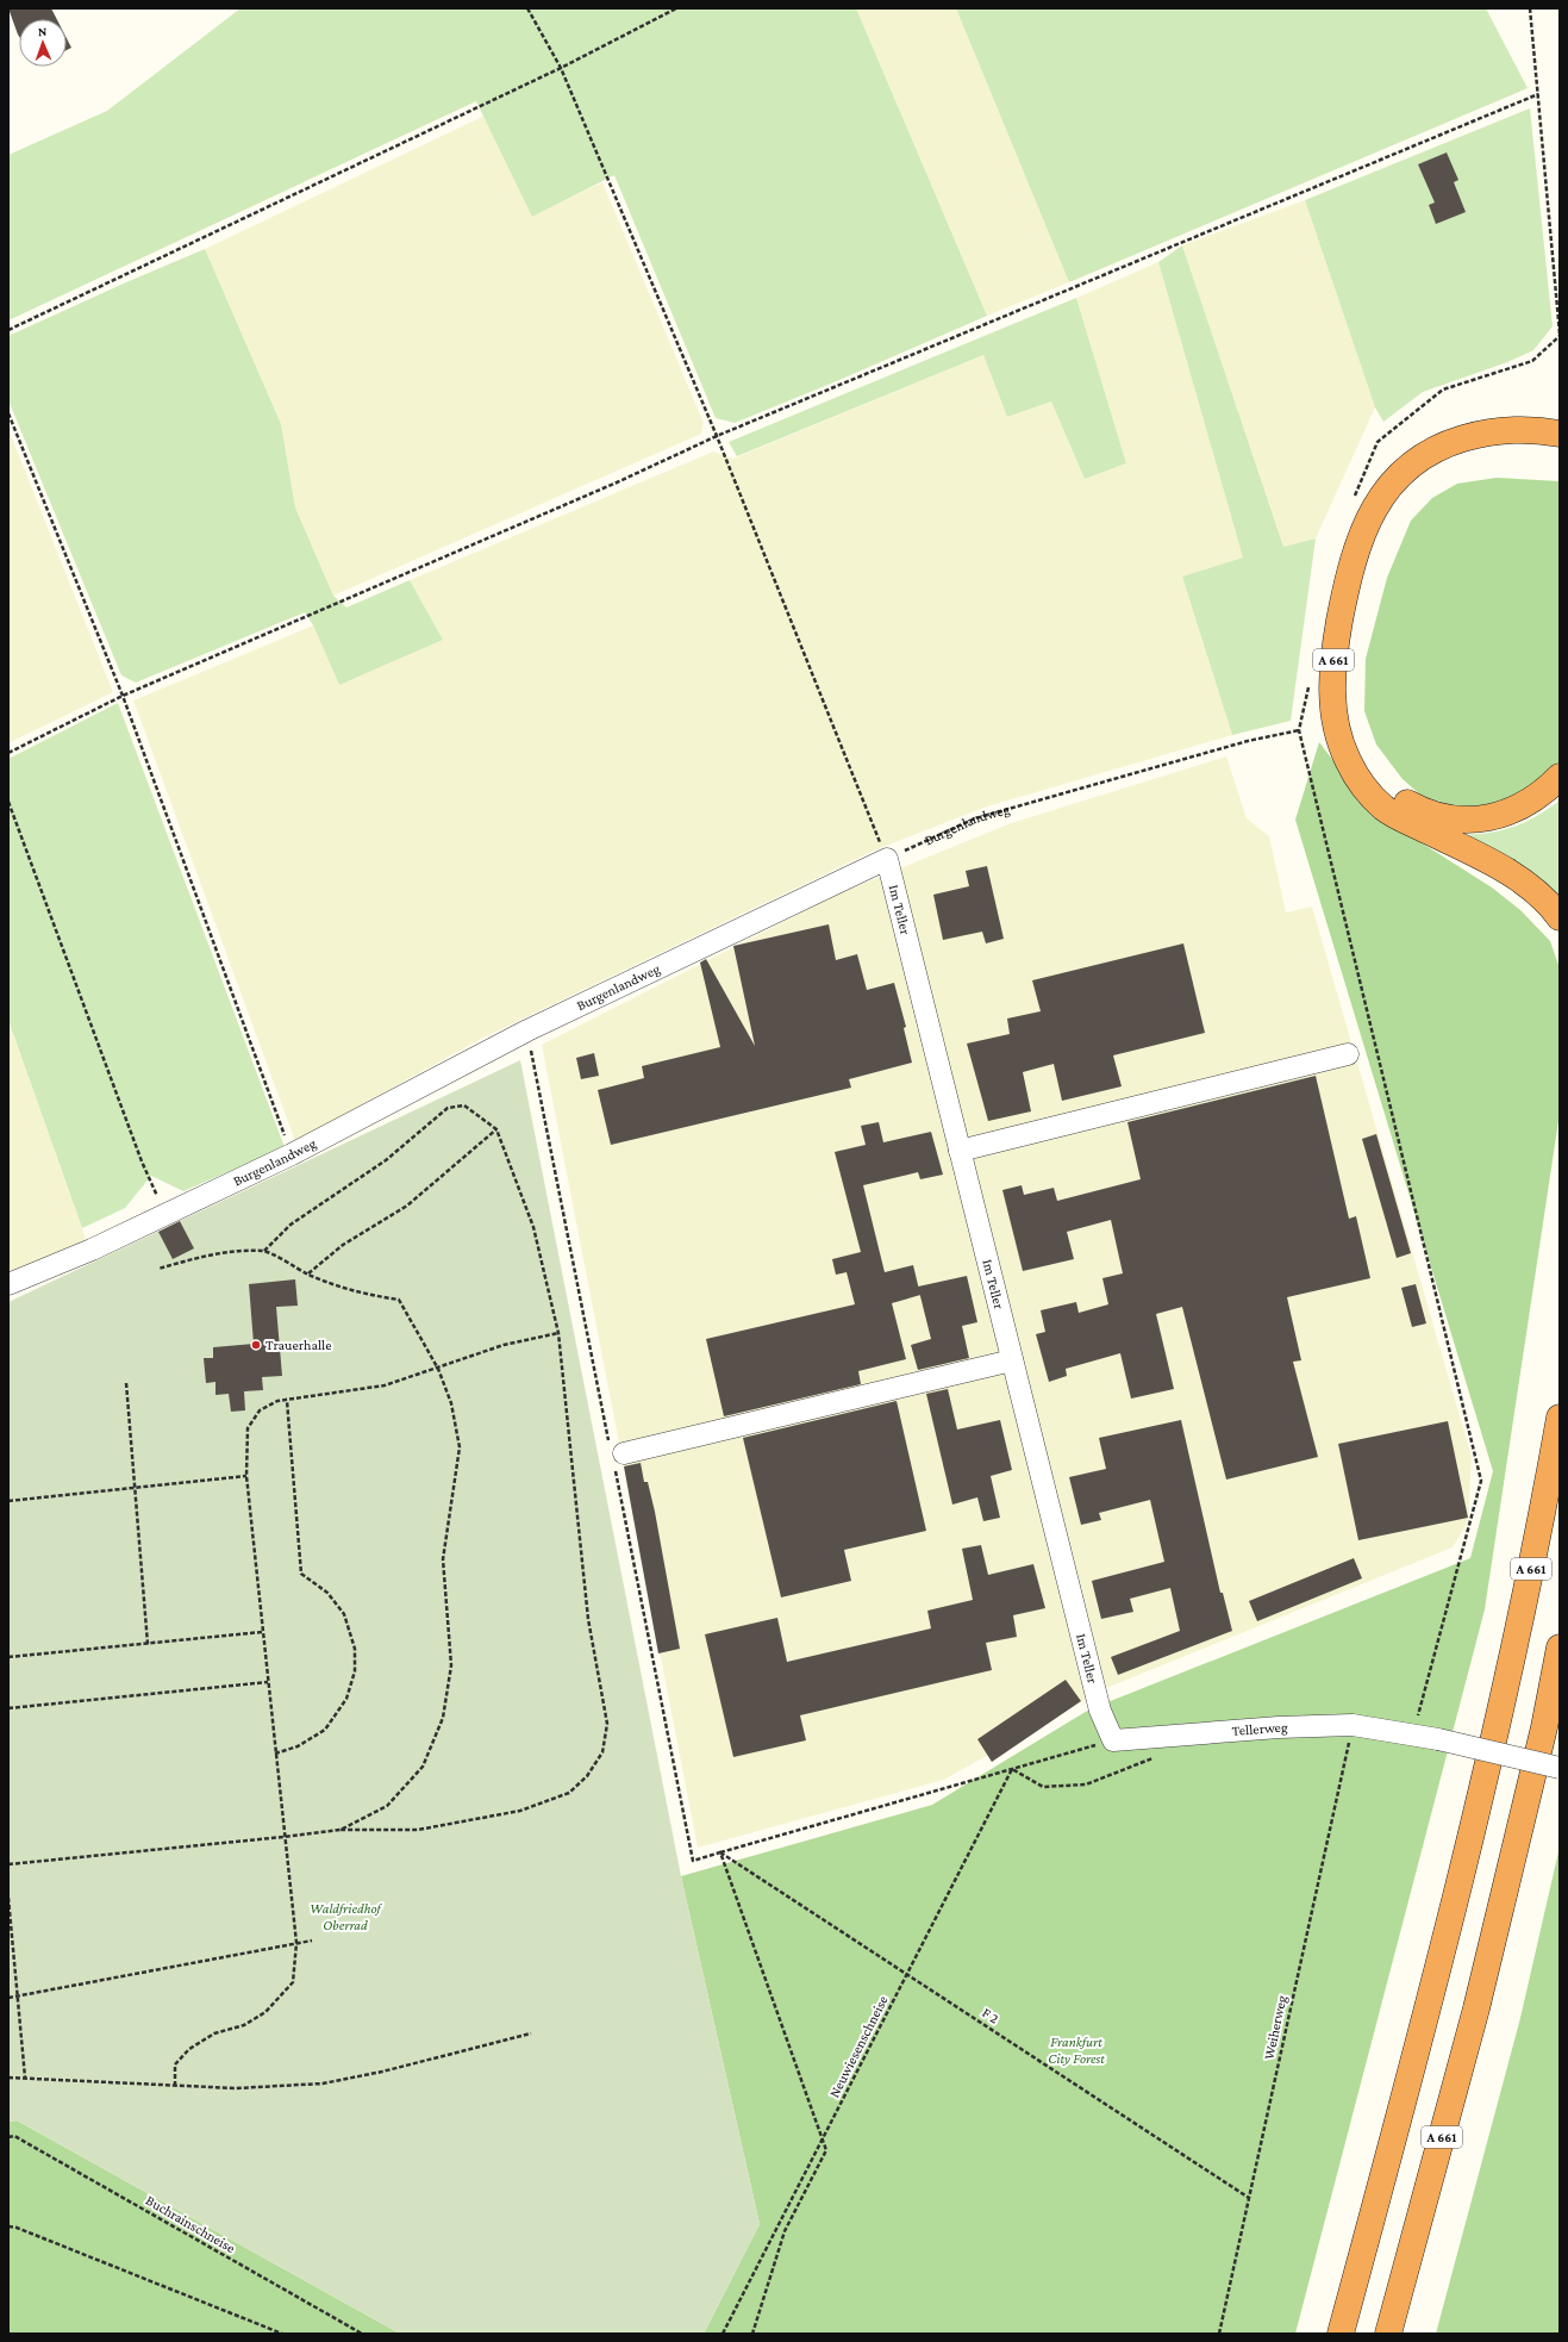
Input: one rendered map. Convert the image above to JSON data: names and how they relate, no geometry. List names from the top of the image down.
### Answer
{
  "streets": {
    "highway": ["A 661"],
    "street": ["Burgenlandweg", "Im Teller", "Tellerweg"],
    "path": [
      "F 2",
      "Weiherweg",
      "Neuwiesenschneise",
      "Buchrainschneise"
    ]
  },
  "crossings": [
    ["Burgenlandweg", "Im Teller"],
    ["Burgenlandweg", "Tellerweg"],
    ["Im Teller", "Tellerweg"],
    ["Tellerweg", "Weiherweg"],
    ["F 2", "Weiherweg"],
    ["F 2", "Neuwiesenschneise"]
  ],
  "parks": ["Waldfriedhof Oberrad", "Frankfurt City Forest"],
  "places": ["Trauerhalle"],
  "north": "top"
}
